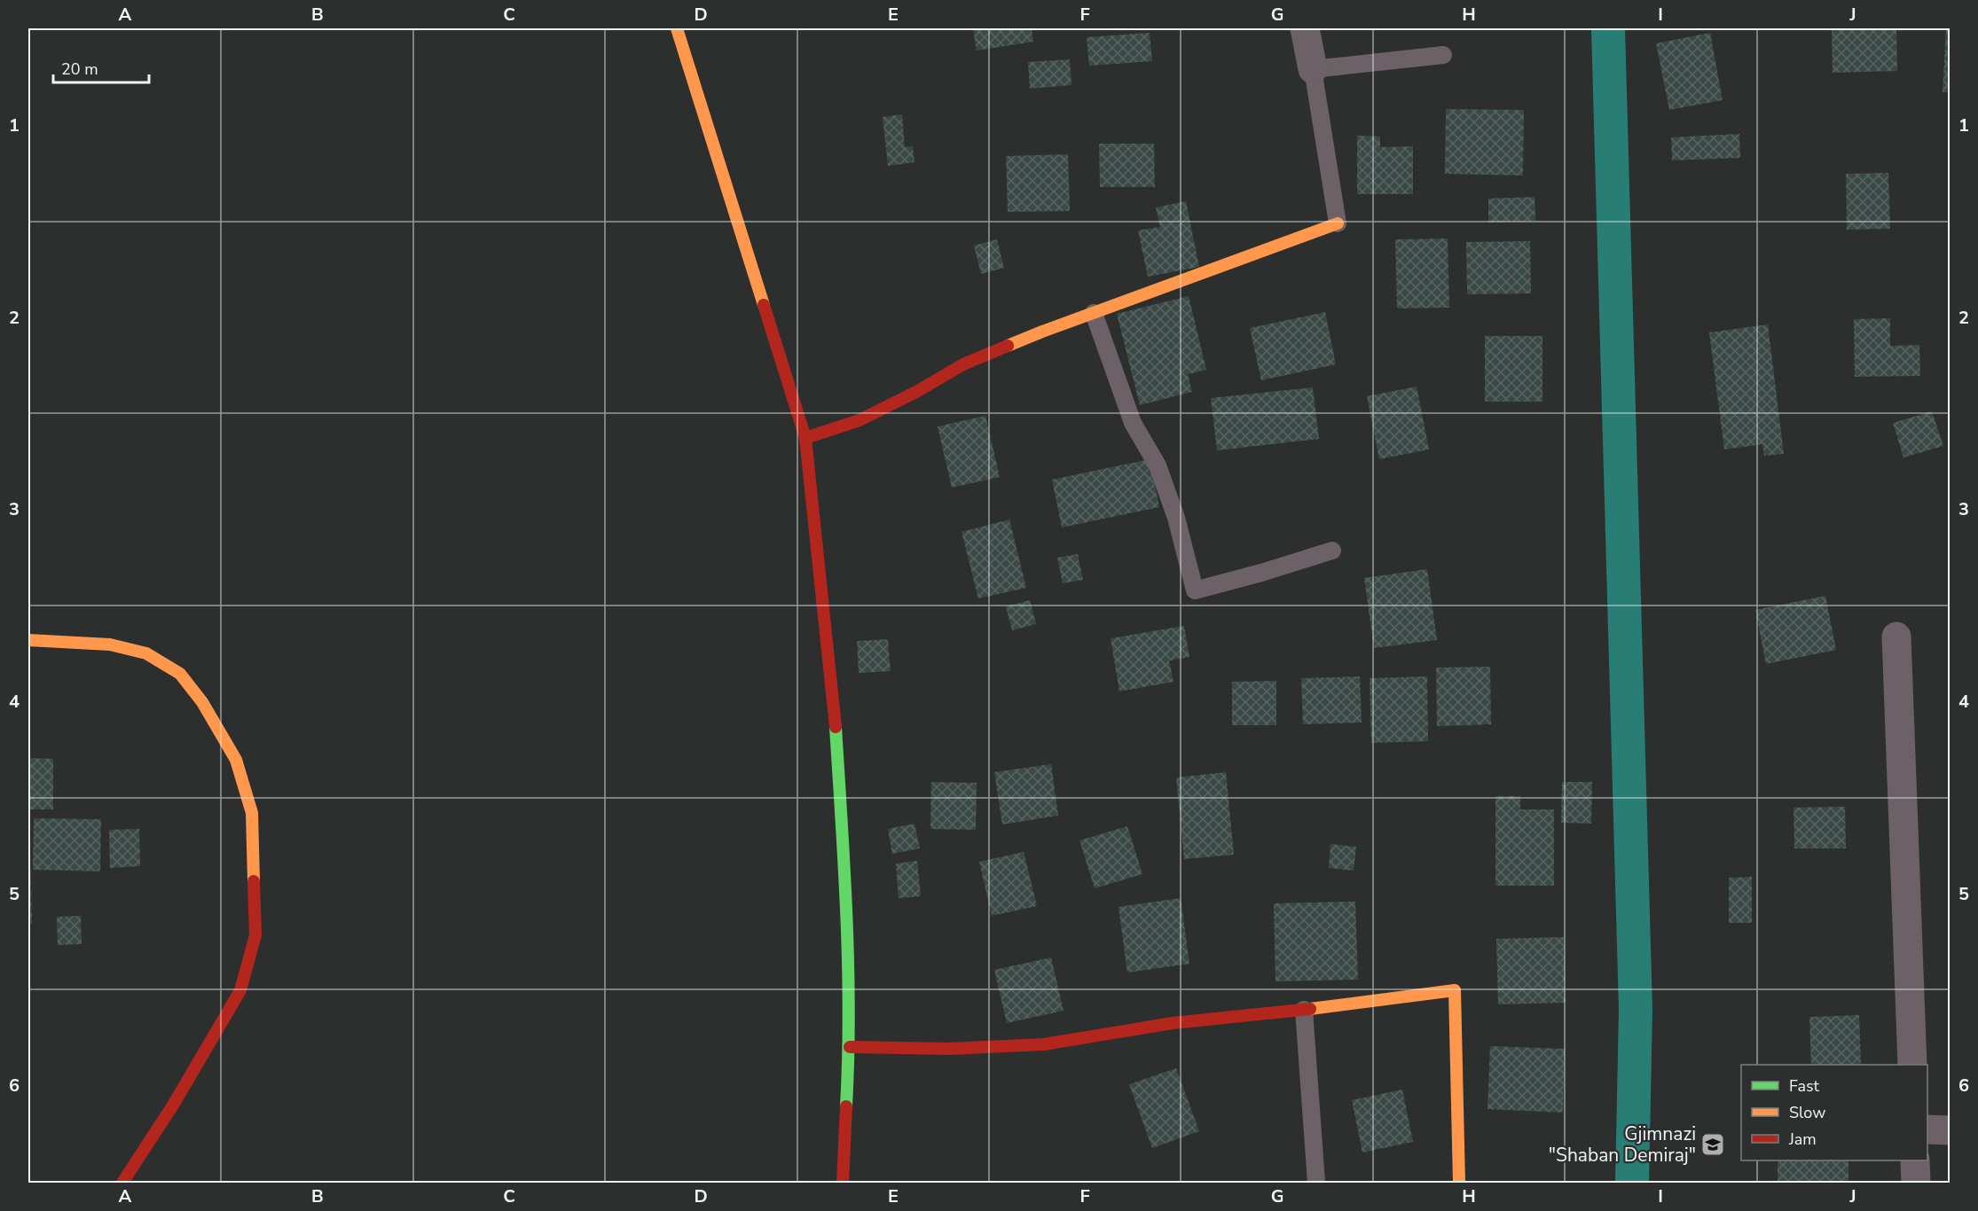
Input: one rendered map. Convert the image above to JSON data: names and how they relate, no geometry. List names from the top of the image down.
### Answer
{
  "places": {
    "school or university": ["Gjimnazi \"Shaban Demiraj\""]
  },
  "legend": ["Fast", "Slow", "Jam"],
  "scale_bar": "20 m",
  "grid": {
    "columns": [
      "A",
      "B",
      "C",
      "D",
      "E",
      "F",
      "G",
      "H",
      "I",
      "J"
    ],
    "rows": [
      "1",
      "2",
      "3",
      "4",
      "5",
      "6"
    ]
  }
}
